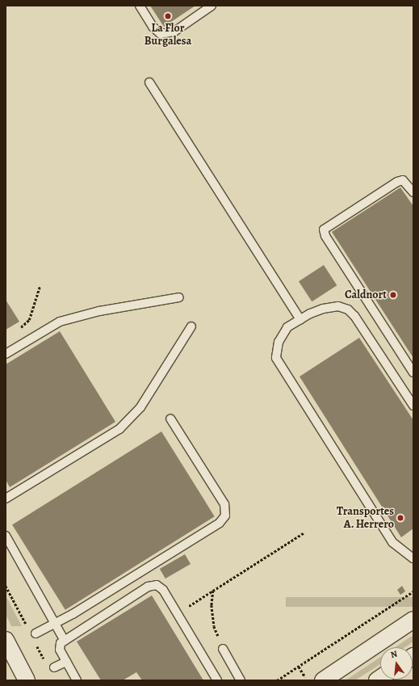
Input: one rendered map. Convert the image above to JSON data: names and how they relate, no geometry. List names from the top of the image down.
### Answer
{
  "places": ["La Flor Burgalesa", "Caldnort", "Transportes A. Herrero"],
  "north": "top"
}
